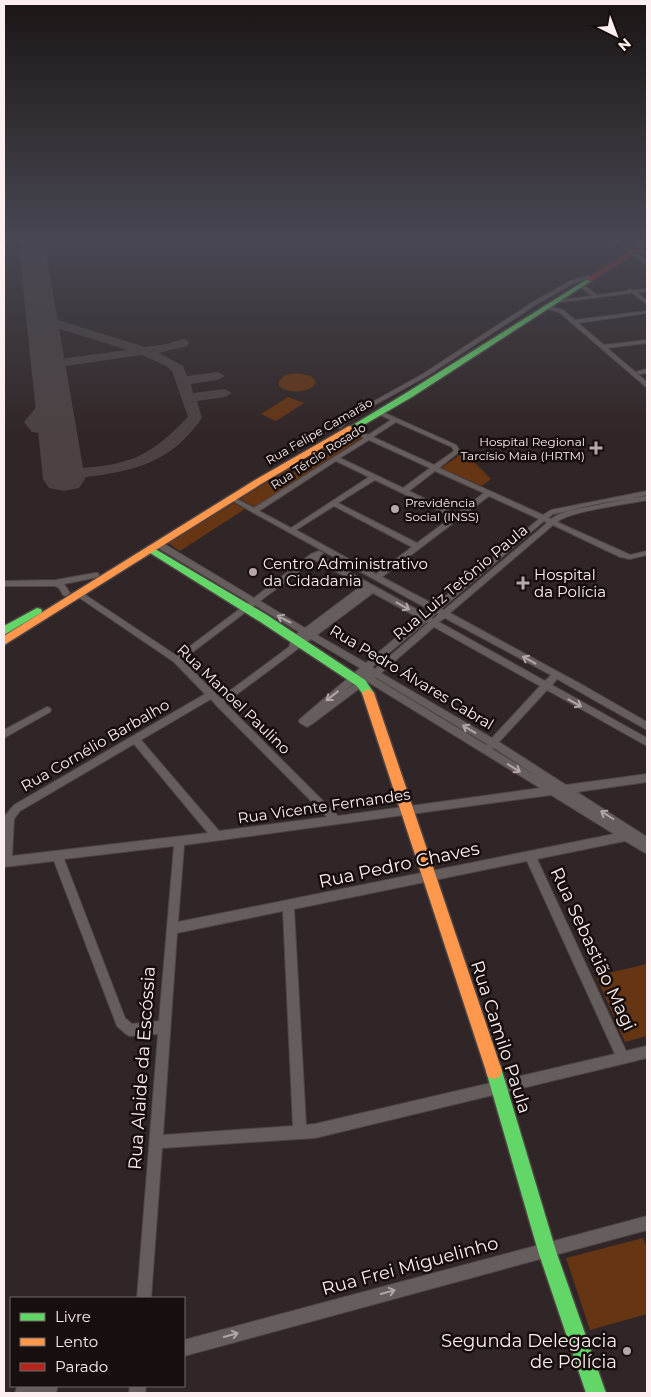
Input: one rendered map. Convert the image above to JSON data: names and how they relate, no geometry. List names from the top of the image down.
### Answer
{
  "streets": {
    "main road": ["Rua Felipe Camarão", "Rua Pedro Álvares Cabral", "Rua Camilo Paula"],
    "street": [
      "Rua Tércio Rosado",
      "Rua Luiz Tetônio Paula",
      "Rua Manoel Paulino",
      "Rua Cornélio Barbalho",
      "Rua Vicente Fernandes",
      "Rua Pedro Chaves",
      "Rua Sebastião Magi",
      "Rua Alaide da Escóssia",
      "Rua Frei Miguelinho"
    ]
  },
  "crossings": [
    ["Rua Felipe Camarão", "Rua Pedro Álvares Cabral"],
    ["Rua Felipe Camarão", "Rua Manoel Paulino"],
    ["Rua Luiz Tetônio Paula", "Rua Pedro Álvares Cabral"],
    ["Rua Pedro Álvares Cabral", "Rua Vicente Fernandes"],
    ["Rua Pedro Álvares Cabral", "Rua Pedro Chaves"],
    ["Rua Pedro Álvares Cabral", "Rua Camilo Paula"],
    ["Rua Manoel Paulino", "Rua Cornélio Barbalho"],
    ["Rua Manoel Paulino", "Rua Vicente Fernandes"],
    ["Rua Cornélio Barbalho", "Rua Vicente Fernandes"],
    ["Rua Vicente Fernandes", "Rua Camilo Paula"],
    ["Rua Vicente Fernandes", "Rua Alaide da Escóssia"],
    ["Rua Pedro Chaves", "Rua Sebastião Magi"],
    ["Rua Pedro Chaves", "Rua Camilo Paula"],
    ["Rua Pedro Chaves", "Rua Alaide da Escóssia"],
    ["Rua Camilo Paula", "Rua Frei Miguelinho"]
  ],
  "one_way": ["Rua Frei Miguelinho"],
  "places": {
    "health": ["Hospital Regional Tarcísio Maia (HRTM)", "Hospital da Polícia"],
    "other": ["Previdência Social (INSS)", "Centro Administrativo da Cidadania", "Segunda Delegacia de Polícia"]
  },
  "legend": ["Livre", "Lento", "Parado"],
  "north": "bottom right"
}
